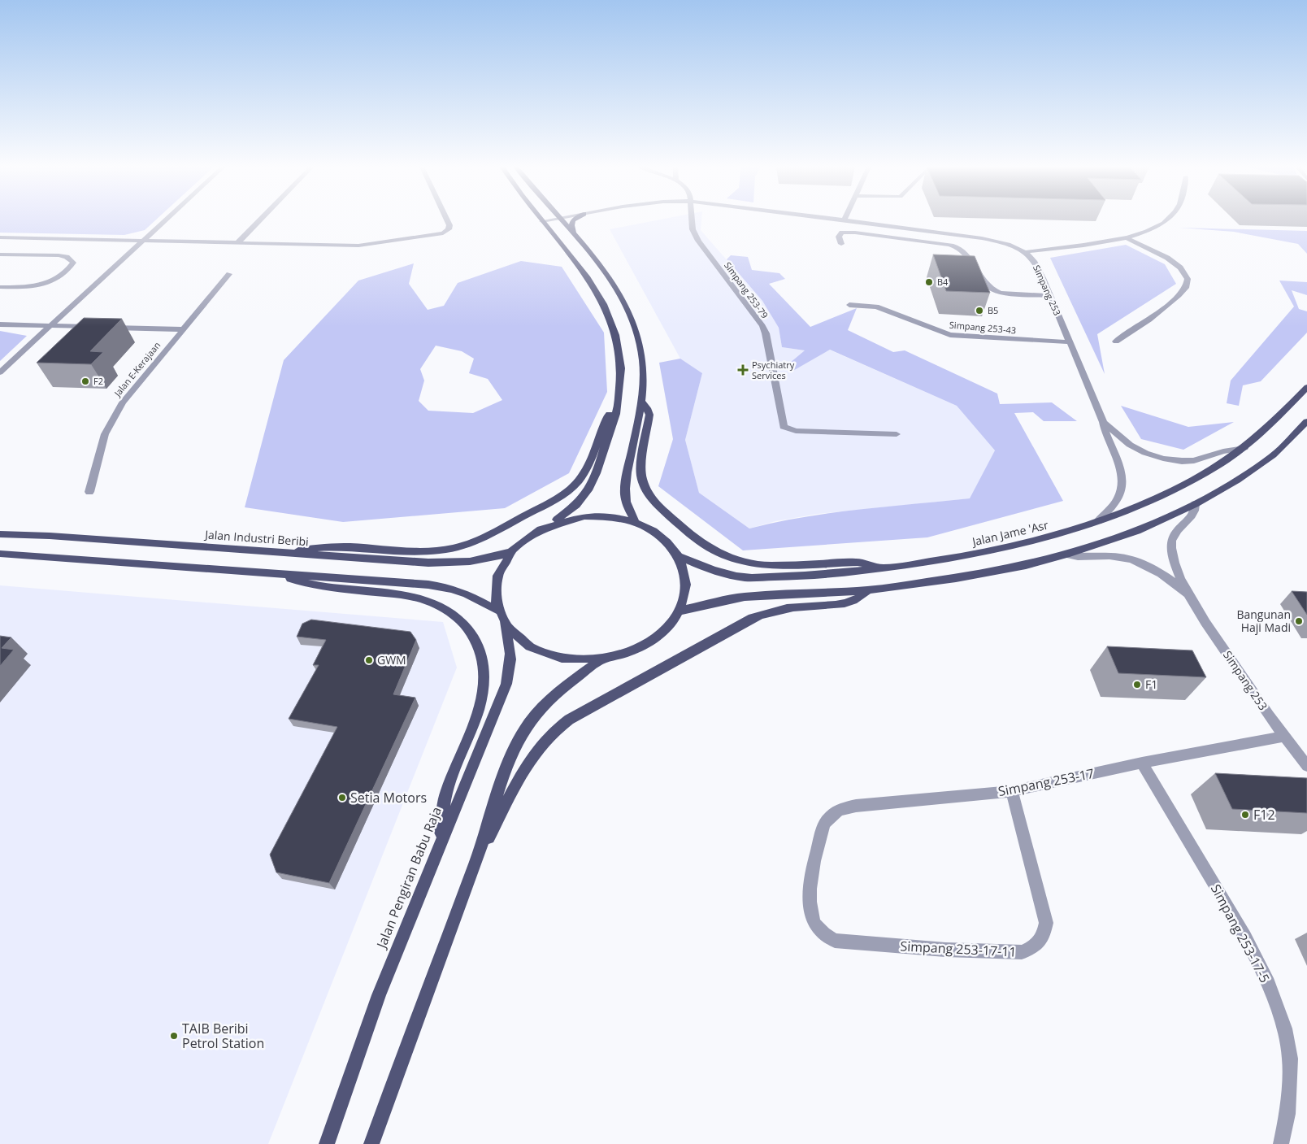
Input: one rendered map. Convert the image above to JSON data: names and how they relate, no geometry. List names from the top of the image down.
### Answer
{
  "streets": {
    "main road": ["Jalan Jame 'Asr", "Jalan Industri Beribi", "Jalan Pengiran Babu Raja"],
    "street": [
      "Simpang 253-79",
      "Simpang 253",
      "Simpang 253-43",
      "Jalan E-Kerajaan",
      "Simpang 253-17",
      "Simpang 253-17-5",
      "Simpang 253-17-11"
    ]
  },
  "crossings": [
    ["Simpang 253", "Simpang 253-43"],
    ["Simpang 253", "Jalan Jame 'Asr"],
    ["Simpang 253", "Simpang 253-17"],
    ["Simpang 253-17", "Simpang 253-17-5"],
    ["Simpang 253-17", "Simpang 253-17-11"]
  ],
  "places": {
    "other": [
      "B4",
      "B5",
      "F2",
      "Bangunan Haji Madi",
      "GWM",
      "F1",
      "Setia Motors",
      "F12",
      "TAIB Beribi Petrol Station"
    ],
    "health": ["Psychiatry Services"]
  }
}
